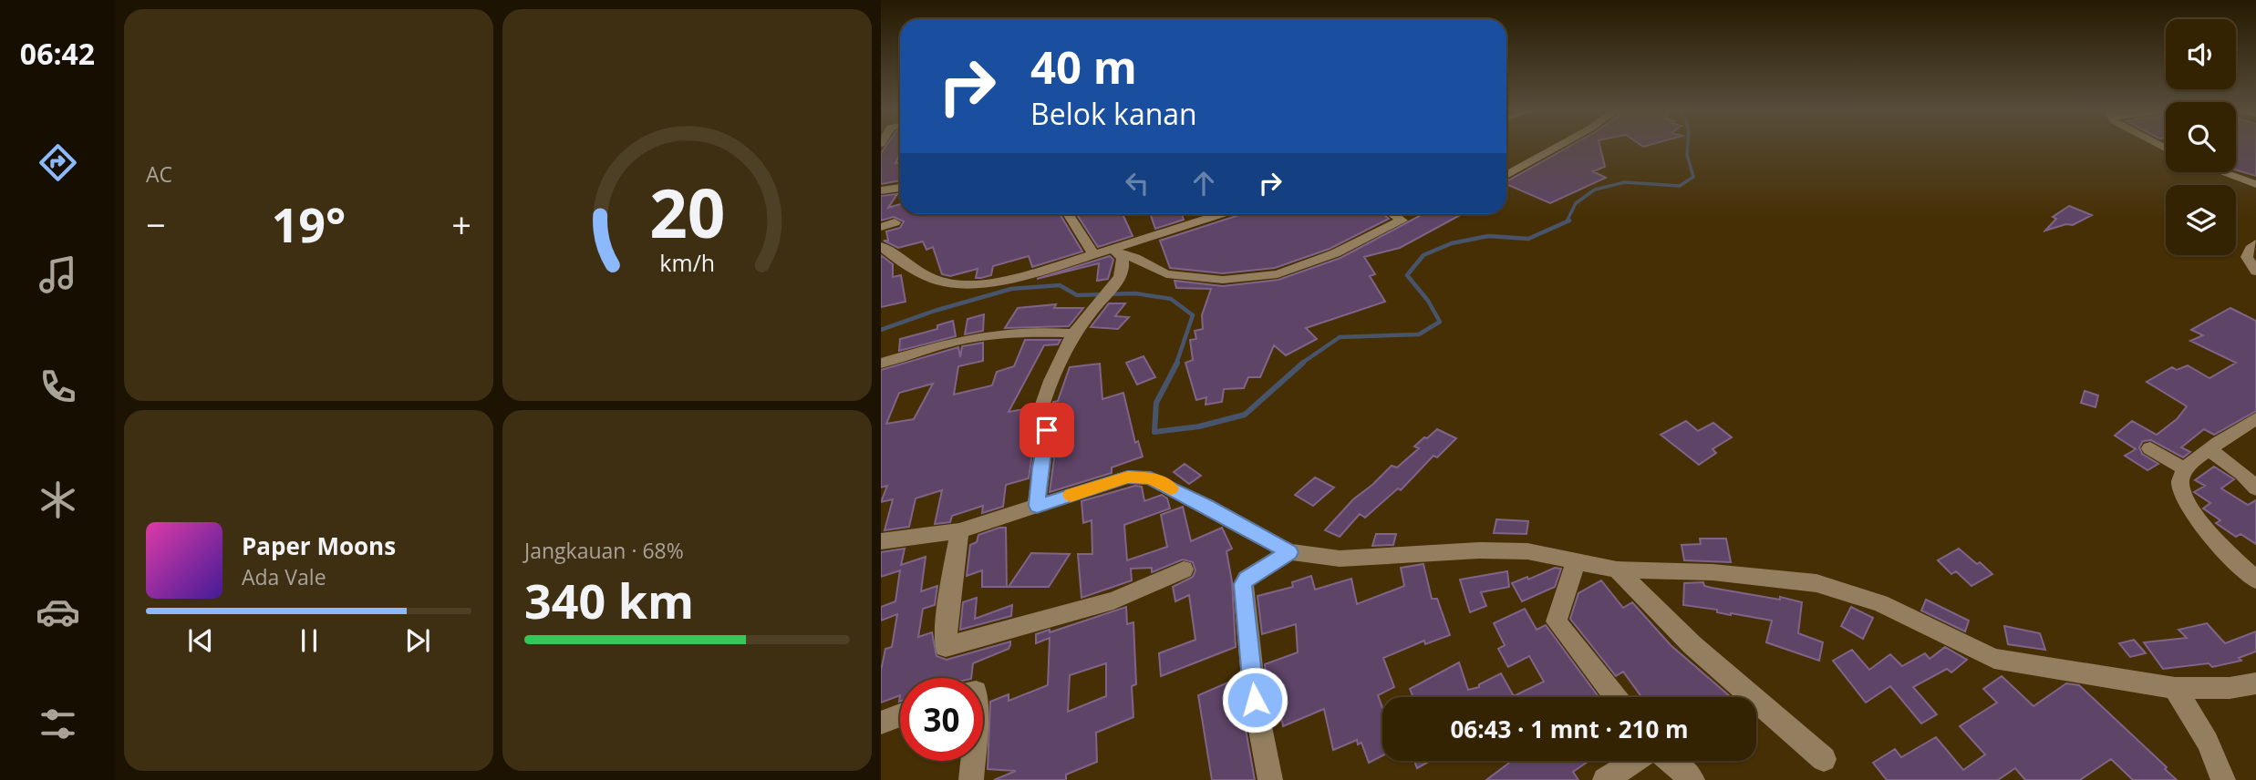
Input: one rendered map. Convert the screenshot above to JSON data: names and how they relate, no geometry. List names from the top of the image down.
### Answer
{
  "page": {
    "tabs": "06:42",
    "tile": [
      "AC",
      ["Jangkauan · 68%", "340 km"]
    ],
    "turn": ["40 m", "Belok kanan"],
    "heat": ["−", "19°", "+"],
    "song": ["Paper Moons", "Ada Vale"],
    "limit": "30",
    "trip": "06:43 · 1 mnt · 210 m",
    "gauge": ["20", "km/h"]
  }
}
